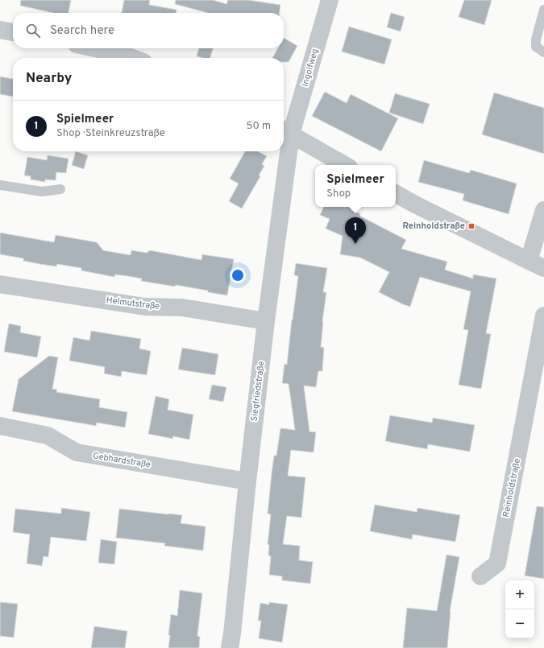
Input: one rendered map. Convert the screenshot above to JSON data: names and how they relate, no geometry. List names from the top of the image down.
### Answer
{
  "streets": {
    "street": [
      "Ingolfweg",
      "Helmutstraße",
      "Siegfriedstraße",
      "Gebhardstraße",
      "Reinholdstraße"
    ]
  },
  "crossings": [
    ["Ingolfweg", "Siegfriedstraße"],
    ["Helmutstraße", "Siegfriedstraße"],
    ["Siegfriedstraße", "Gebhardstraße"]
  ],
  "places": {
    "transit": ["Reinholdstraße"]
  },
  "page": {
    "search": "Search here",
    "heading": "Nearby",
    "list": [
      {
        "mark": "1",
        "name": "Spielmeer",
        "note": "Shop · Steinkreuzstraße",
        "value": "50 m"
      }
    ],
    "popup": ["Spielmeer", "Shop"],
    "pins": "1",
    "map_buttons": ["+", "−"]
  }
}
